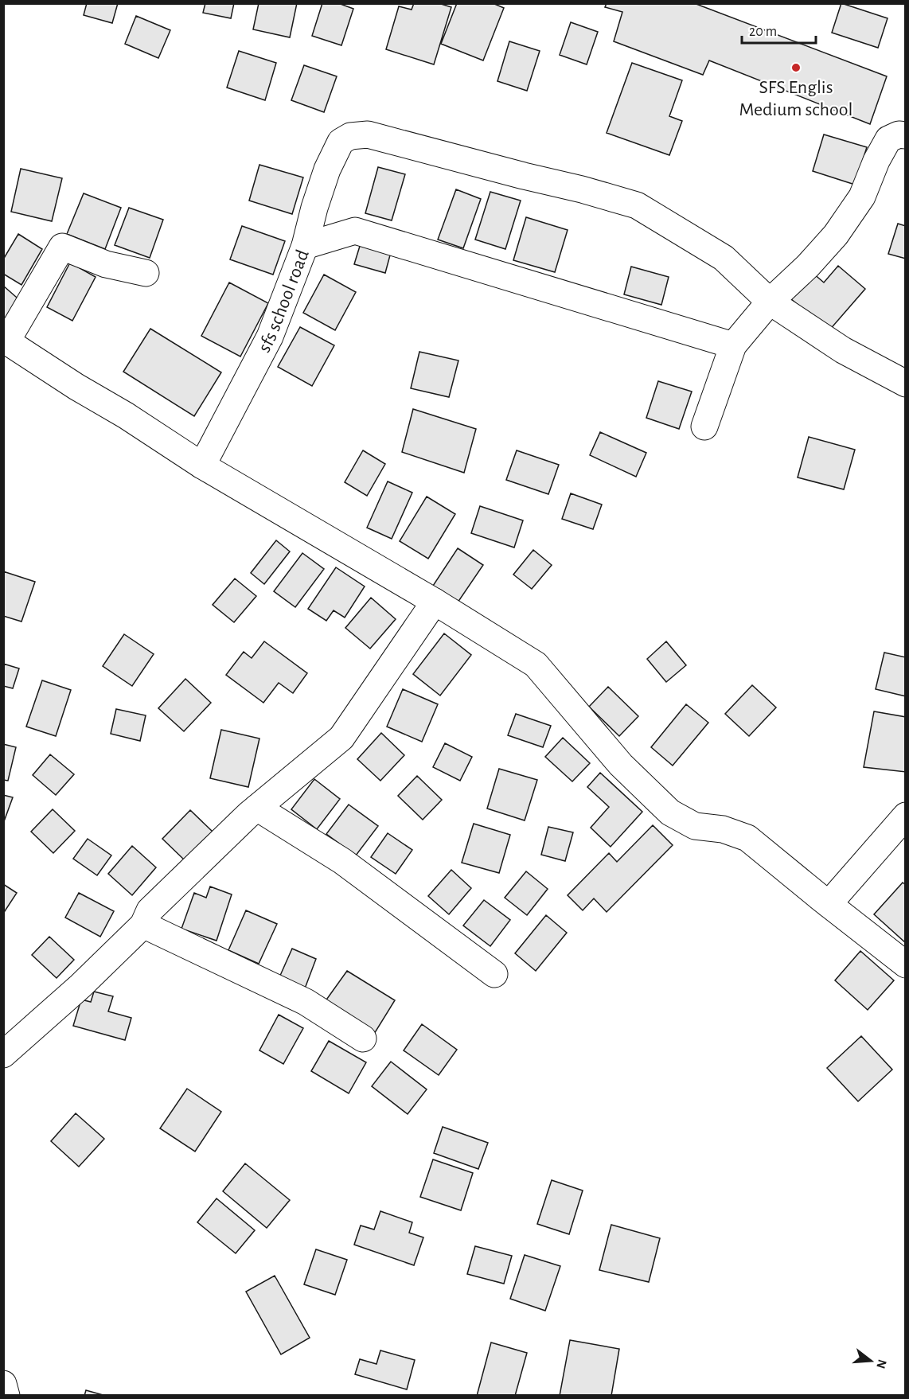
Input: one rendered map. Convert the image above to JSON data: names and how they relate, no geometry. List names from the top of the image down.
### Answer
{
  "streets": {
    "street": ["sfs school road"]
  },
  "places": ["SFS Englis Medium school"],
  "scale_bar": "20 m",
  "north": "right"
}
